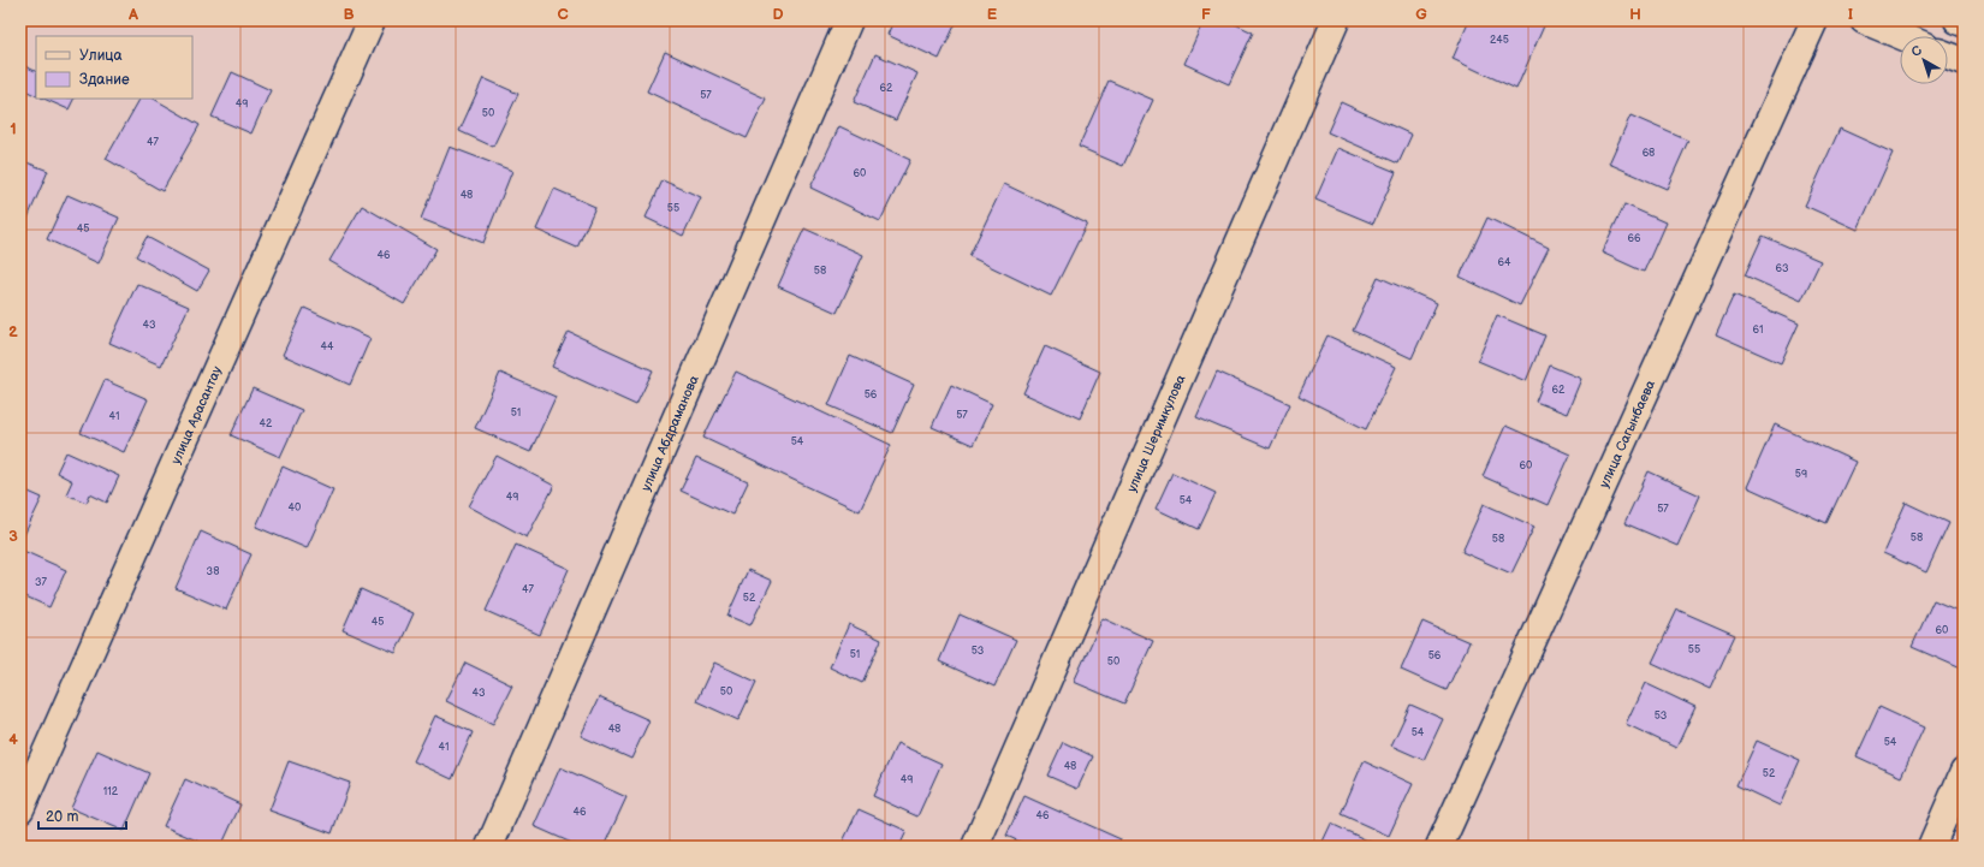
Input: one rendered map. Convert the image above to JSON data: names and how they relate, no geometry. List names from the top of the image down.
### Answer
{
  "streets": {
    "street": [
      "улица Арасантау",
      "улица Абдраманова",
      "улица Шеримкулова",
      "улица Сагынбаева"
    ]
  },
  "house_numbers": [
    "245",
    "62",
    "57",
    "49",
    "50",
    "47",
    "68",
    "60",
    "48",
    "55",
    "45",
    "66",
    "46",
    "64",
    "63",
    "58",
    "43",
    "61",
    "44",
    "62",
    "56",
    "51",
    "57",
    "41",
    "42",
    "54",
    "60",
    "59",
    "49",
    "54",
    "40",
    "57",
    "58",
    "58",
    "38",
    "37",
    "47",
    "52",
    "45",
    "60",
    "55",
    "53",
    "51",
    "56",
    "50",
    "50",
    "43",
    "53",
    "48",
    "54",
    "54",
    "41",
    "48",
    "52",
    "49",
    "112",
    "46",
    "46"
  ],
  "legend": ["Улица", "Здание"],
  "scale_bar": "20 m",
  "north": "top left",
  "grid": {
    "columns": [
      "A",
      "B",
      "C",
      "D",
      "E",
      "F",
      "G",
      "H",
      "I"
    ],
    "rows": [
      "1",
      "2",
      "3",
      "4"
    ]
  }
}
